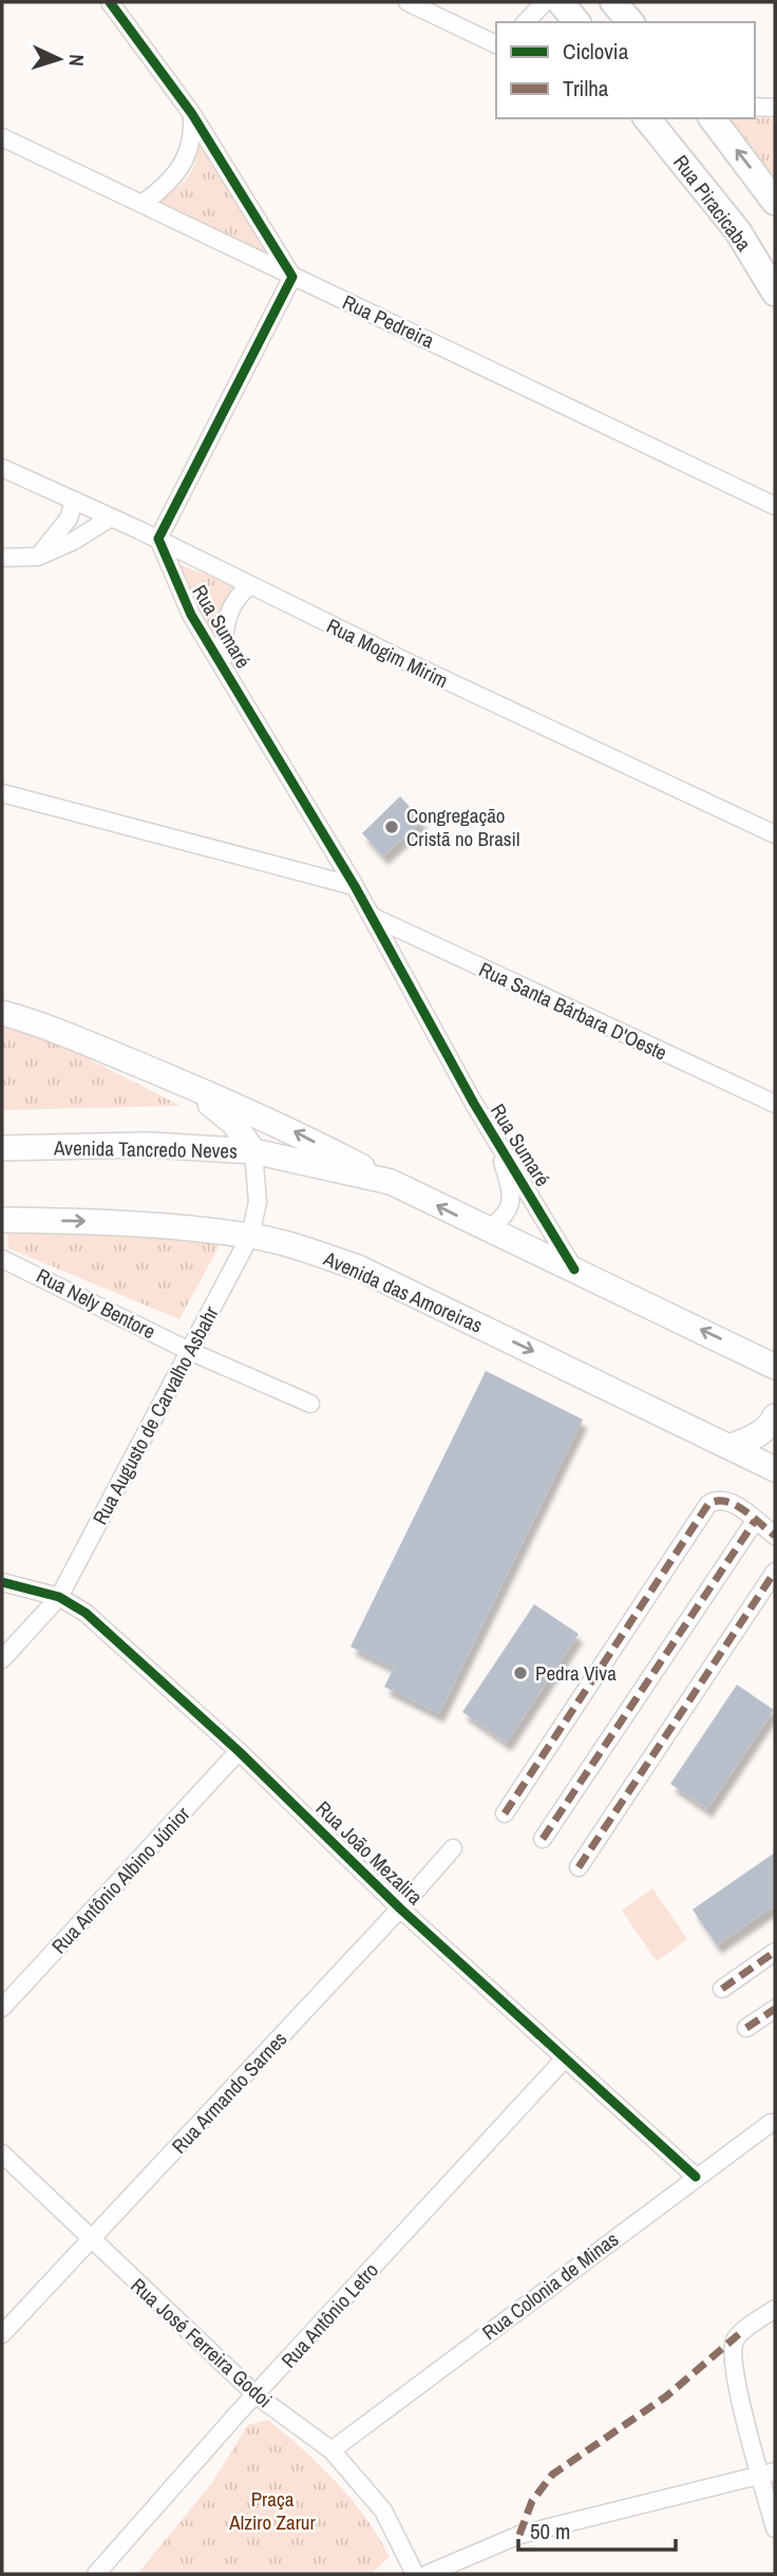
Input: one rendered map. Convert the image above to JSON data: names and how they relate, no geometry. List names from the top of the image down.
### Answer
{
  "streets": {
    "main road": ["Rua Piracicaba", "Avenida Tancredo Neves", "Avenida das Amoreiras"],
    "street": [
      "Rua Pedreira",
      "Rua Sumaré",
      "Rua Mogim Mirim",
      "Rua Santa Bárbara D'Oeste",
      "Rua Nely Bentore",
      "Rua Augusto de Carvalho Asbahr",
      "Rua João Mezalira",
      "Rua Antônio Albino Júnior",
      "Rua Armando Sarnes",
      "Rua Colonia de Minas",
      "Rua Antônio Letro",
      "Rua José Ferreira Godoi"
    ]
  },
  "crossings": [
    ["Rua Sumaré", "Rua Mogim Mirim"],
    ["Rua Sumaré", "Rua Santa Bárbara D'Oeste"],
    ["Rua Sumaré", "Avenida Tancredo Neves"],
    ["Avenida Tancredo Neves", "Rua Augusto de Carvalho Asbahr"],
    ["Avenida das Amoreiras", "Rua Augusto de Carvalho Asbahr"],
    ["Rua Nely Bentore", "Rua Augusto de Carvalho Asbahr"],
    ["Rua Augusto de Carvalho Asbahr", "Rua João Mezalira"],
    ["Rua João Mezalira", "Rua Antônio Albino Júnior"],
    ["Rua João Mezalira", "Rua Armando Sarnes"],
    ["Rua João Mezalira", "Rua Colonia de Minas"],
    ["Rua João Mezalira", "Rua Antônio Letro"],
    ["Rua Armando Sarnes", "Rua José Ferreira Godoi"],
    ["Rua Colonia de Minas", "Rua José Ferreira Godoi"],
    ["Rua Antônio Letro", "Rua José Ferreira Godoi"]
  ],
  "one_way": ["Avenida Tancredo Neves"],
  "parks": ["Praça Alziro Zarur"],
  "places": ["Congregação Cristã no Brasil", "Pedra Viva"],
  "legend": ["Ciclovia", "Trilha"],
  "scale_bar": "50 m",
  "north": "right"
}
